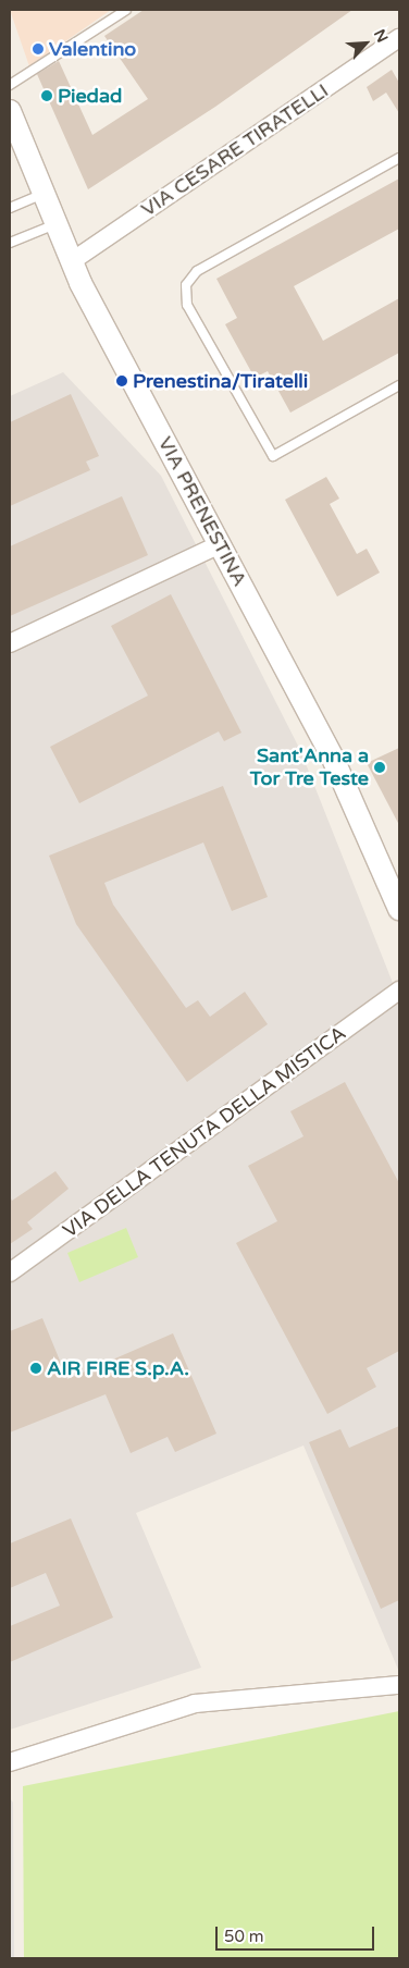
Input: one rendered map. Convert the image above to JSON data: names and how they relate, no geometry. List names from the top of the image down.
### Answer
{
  "streets": {
    "street": ["VIA CESARE TIRATELLI", "VIA PRENESTINA", "VIA DELLA TENUTA DELLA MISTICA"]
  },
  "crossings": [
    ["VIA CESARE TIRATELLI", "VIA PRENESTINA"]
  ],
  "places": [
    "Valentino",
    "Piedad",
    "Prenestina/Tiratelli",
    "Sant'Anna a Tor Tre Teste",
    "AIR FIRE S.p.A."
  ],
  "scale_bar": "50 m",
  "north": "top right"
}
